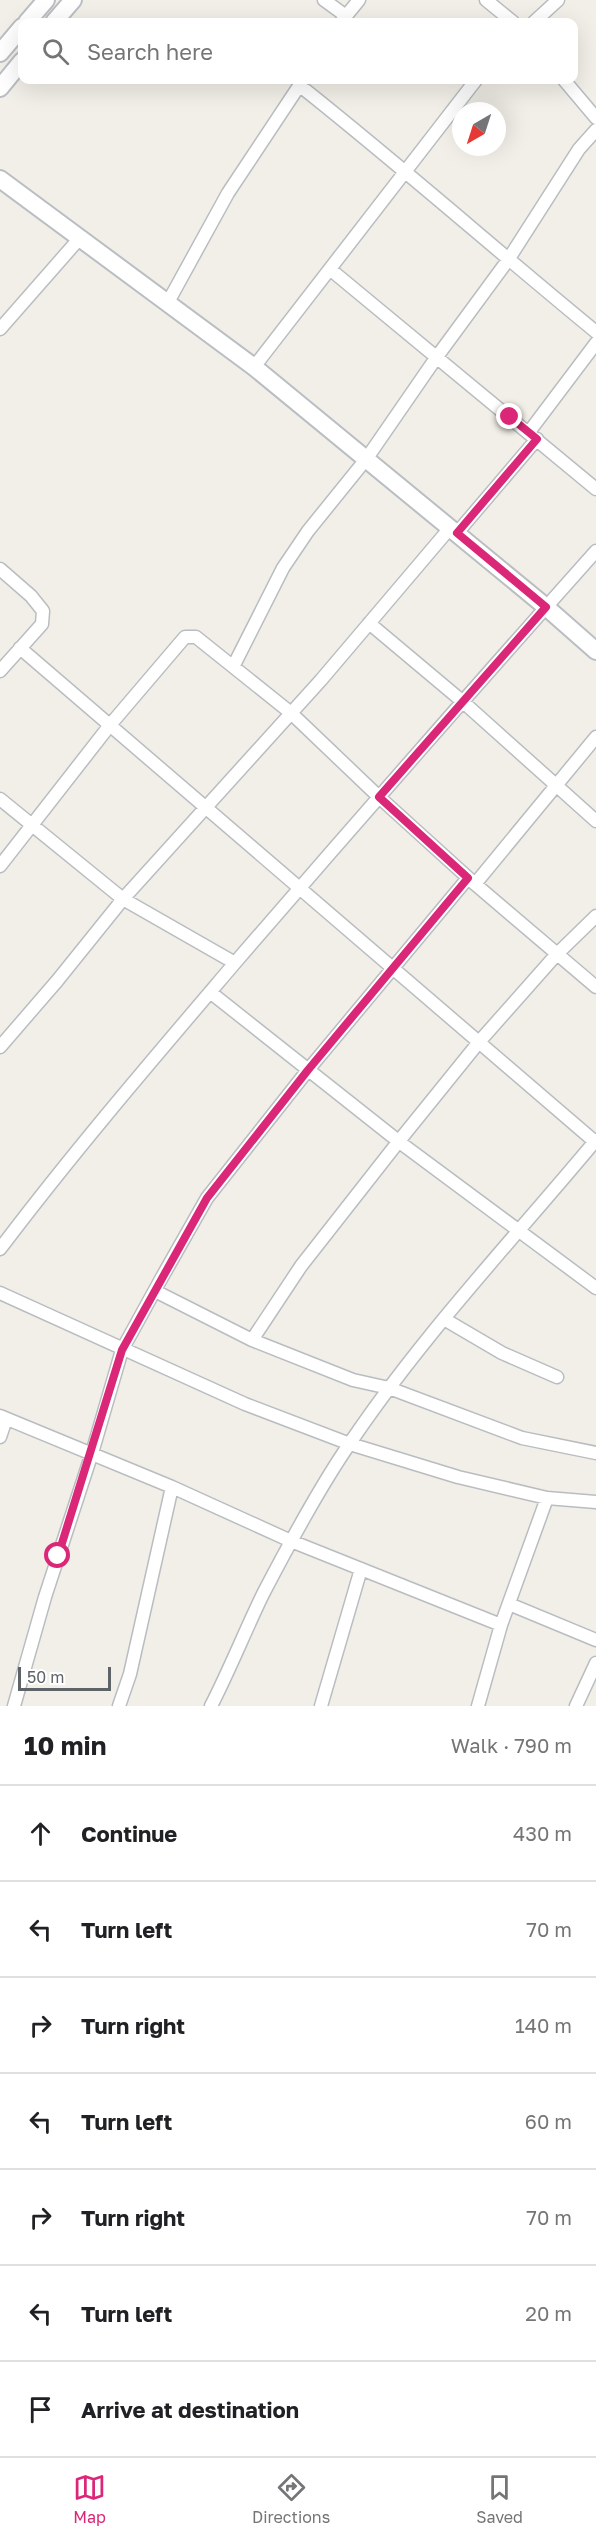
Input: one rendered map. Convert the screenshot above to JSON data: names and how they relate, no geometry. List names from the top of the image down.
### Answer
{
  "scale_bar": "50 m",
  "north": "bottom left",
  "page": {
    "search": "Search here",
    "scale": "50 m",
    "heading": ["10 min", "Walk · 790 m"],
    "list": [
      ["Continue", "430 m"],
      ["Turn left", "70 m"],
      ["Turn right", "140 m"],
      ["Turn left", "60 m"],
      ["Turn right", "70 m"],
      ["Turn left", "20 m"],
      "Arrive at destination"
    ],
    "nav": ["Map", "Directions", "Saved"]
  }
}
